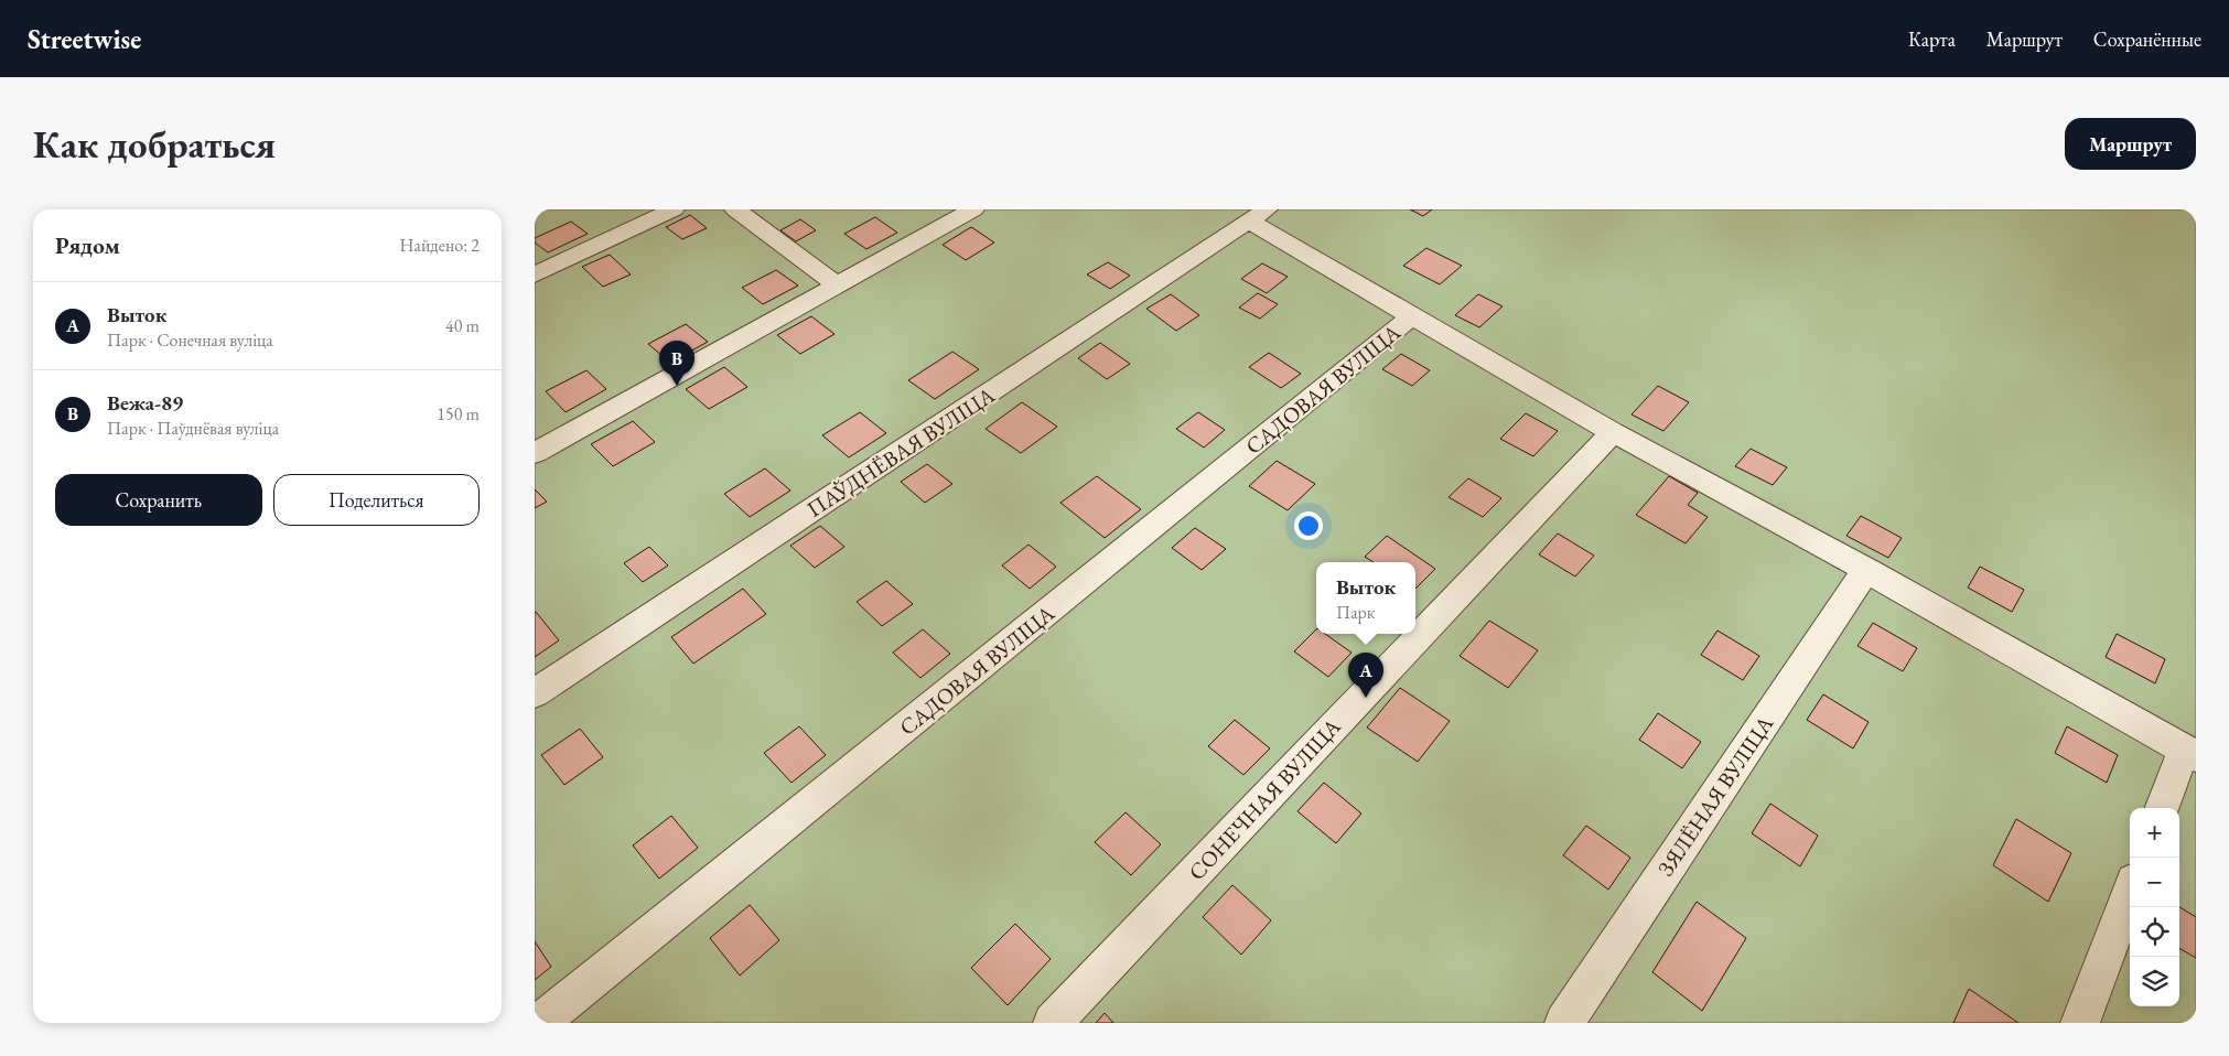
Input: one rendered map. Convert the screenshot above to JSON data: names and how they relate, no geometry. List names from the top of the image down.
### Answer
{
  "streets": {
    "street": [
      "САДОВАЯ ВУЛІЦА",
      "ПАЎДНЁВАЯ ВУЛІЦА",
      "ЗЯЛЁНАЯ ВУЛІЦА",
      "СОНЕЧНАЯ ВУЛІЦА"
    ]
  },
  "page": {
    "header": "Streetwise",
    "nav": ["Карта", "Маршрут", "Сохранённые"],
    "buttons": [
      "Маршрут",
      ["Сохранить", "Поделиться"]
    ],
    "title": "Как добраться",
    "heading": ["Рядом", "Найдено: 2"],
    "list": [
      {
        "mark": "A",
        "name": "Выток",
        "note": "Парк · Сонечная вуліца",
        "value": "40 m"
      },
      {
        "mark": "B",
        "name": "Вежа-89",
        "note": "Парк · Паўднёвая вуліца",
        "value": "150 m"
      }
    ],
    "pins": ["B", "A"],
    "popup": ["Выток", "Парк"],
    "map_buttons": ["+", "−"]
  }
}
